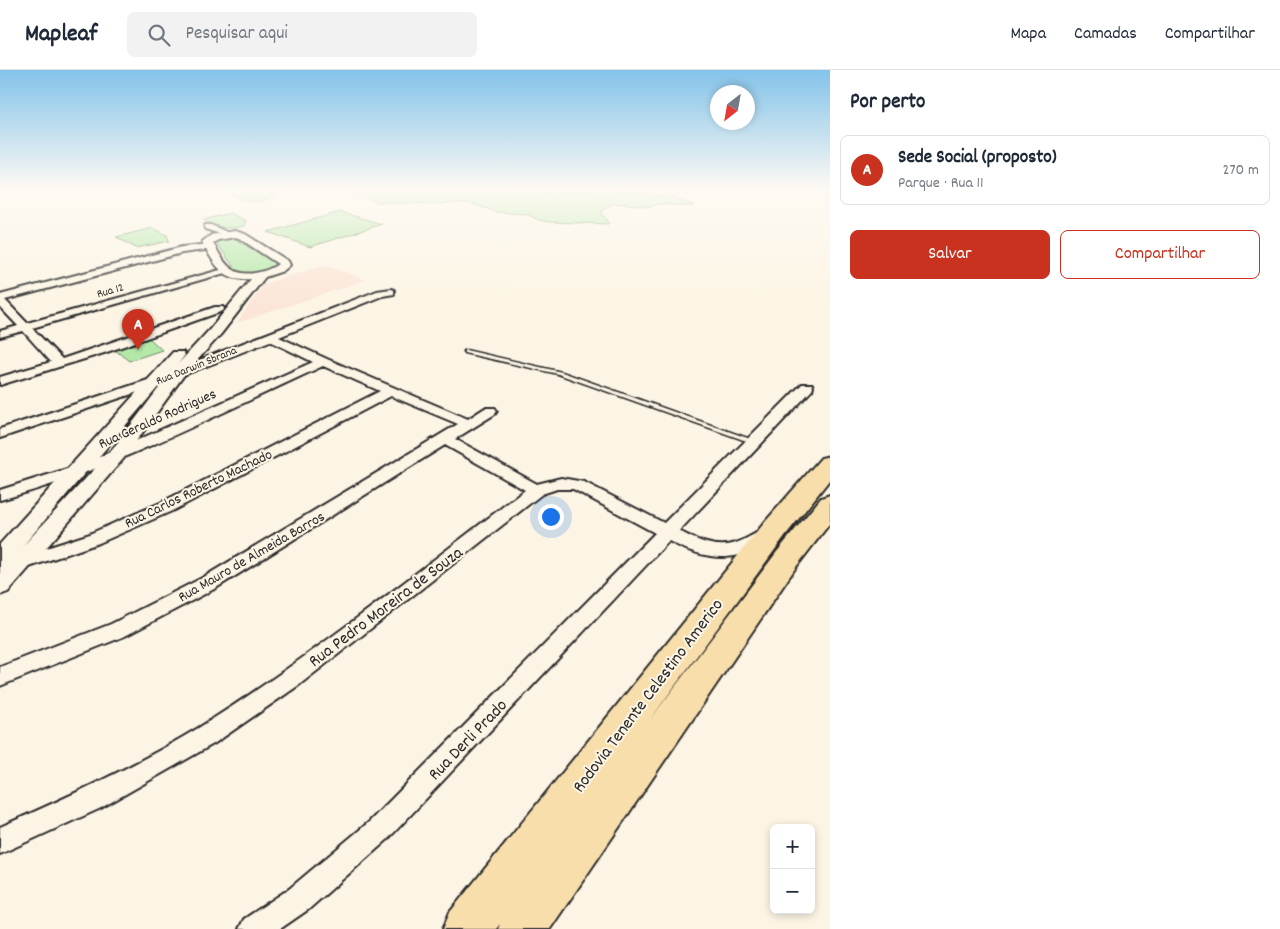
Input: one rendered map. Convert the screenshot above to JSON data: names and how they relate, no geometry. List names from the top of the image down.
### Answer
{
  "streets": {
    "highway": ["Rodovia Tenente Celestino Americo"],
    "street": [
      "Rua 12",
      "Rua Darwin Sbrana",
      "Rua Geraldo Rodrigues",
      "Rua Carlos Roberto Machado",
      "Rua Mauro de Almeida Barros",
      "Rua Pedro Moreira de Souza",
      "Rua Derli Prado"
    ]
  },
  "crossings": [
    ["Rua Pedro Moreira de Souza", "Rodovia Tenente Celestino Americo"],
    ["Rua Pedro Moreira de Souza", "Rua Derli Prado"]
  ],
  "north": "bottom left",
  "page": {
    "header": "Mapleaf",
    "search": "Pesquisar aqui",
    "nav": ["Mapa", "Camadas", "Compartilhar"],
    "heading": "Por perto",
    "list": [
      {
        "mark": "A",
        "name": "Sede Social (proposto)",
        "note": "Parque · Rua 11",
        "value": "270 m"
      }
    ],
    "buttons": ["Salvar", "Compartilhar"],
    "pins": "A",
    "map_buttons": ["+", "−"]
  }
}
